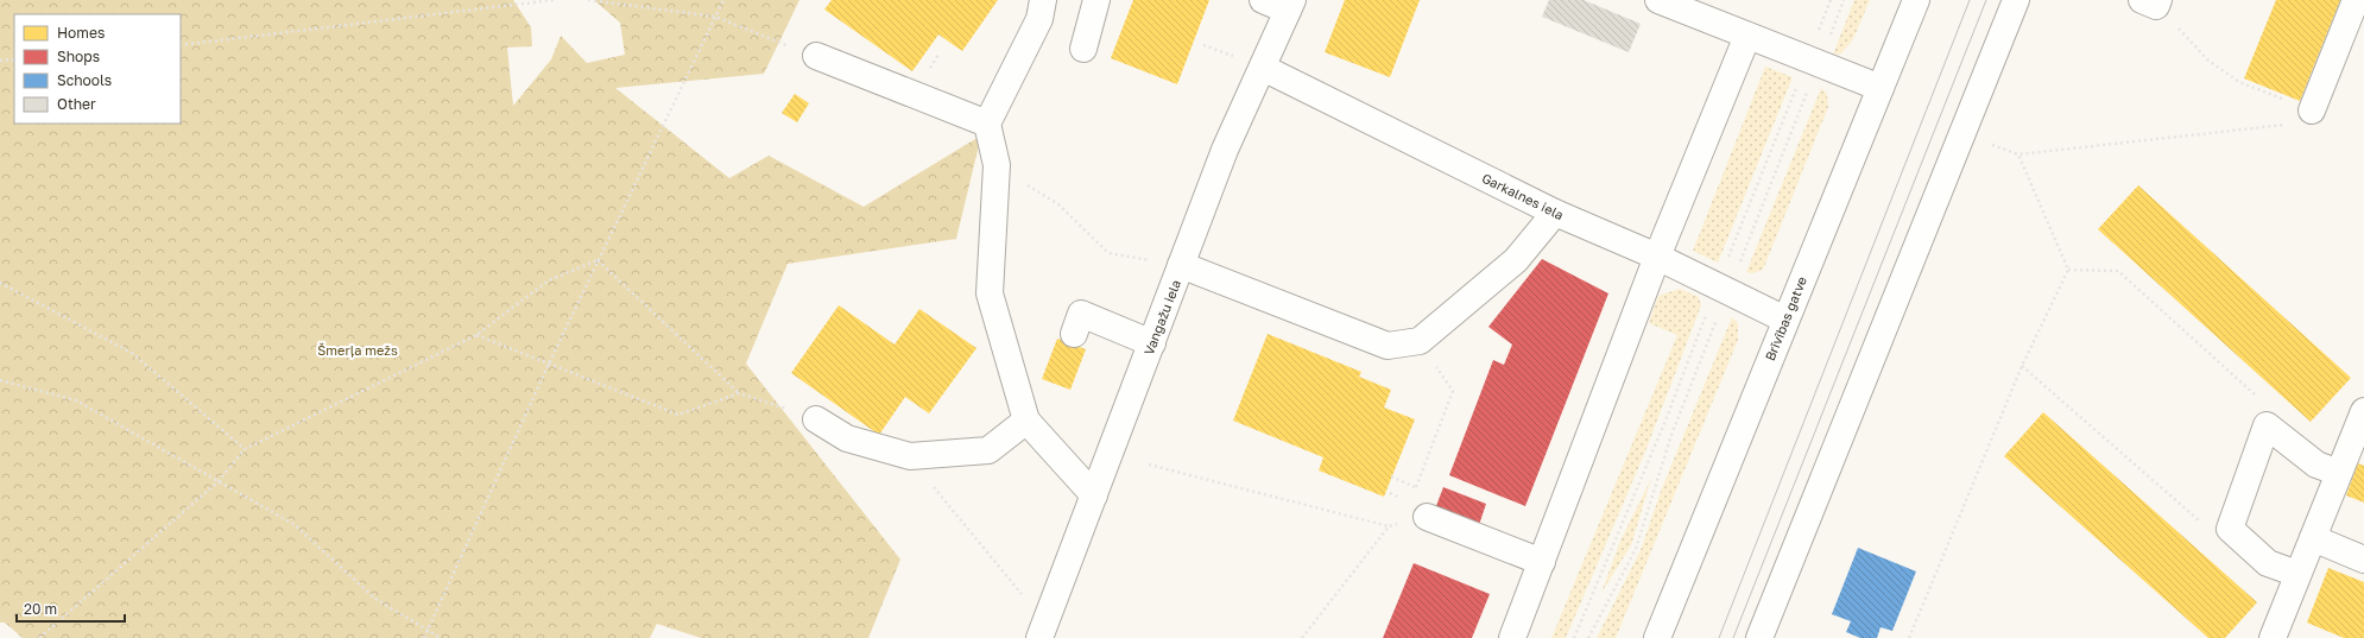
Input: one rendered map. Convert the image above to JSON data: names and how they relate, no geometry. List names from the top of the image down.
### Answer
{
  "streets": {
    "main road": ["Garkalnes iela", "Vangažu iela", "Brīvības gatve"]
  },
  "crossings": [
    ["Garkalnes iela", "Vangažu iela"],
    ["Garkalnes iela", "Brīvības gatve"]
  ],
  "parks": ["Šmerļa mežs"],
  "legend": [
    "Homes",
    "Shops",
    "Schools",
    "Other"
  ],
  "scale_bar": "20 m"
}
